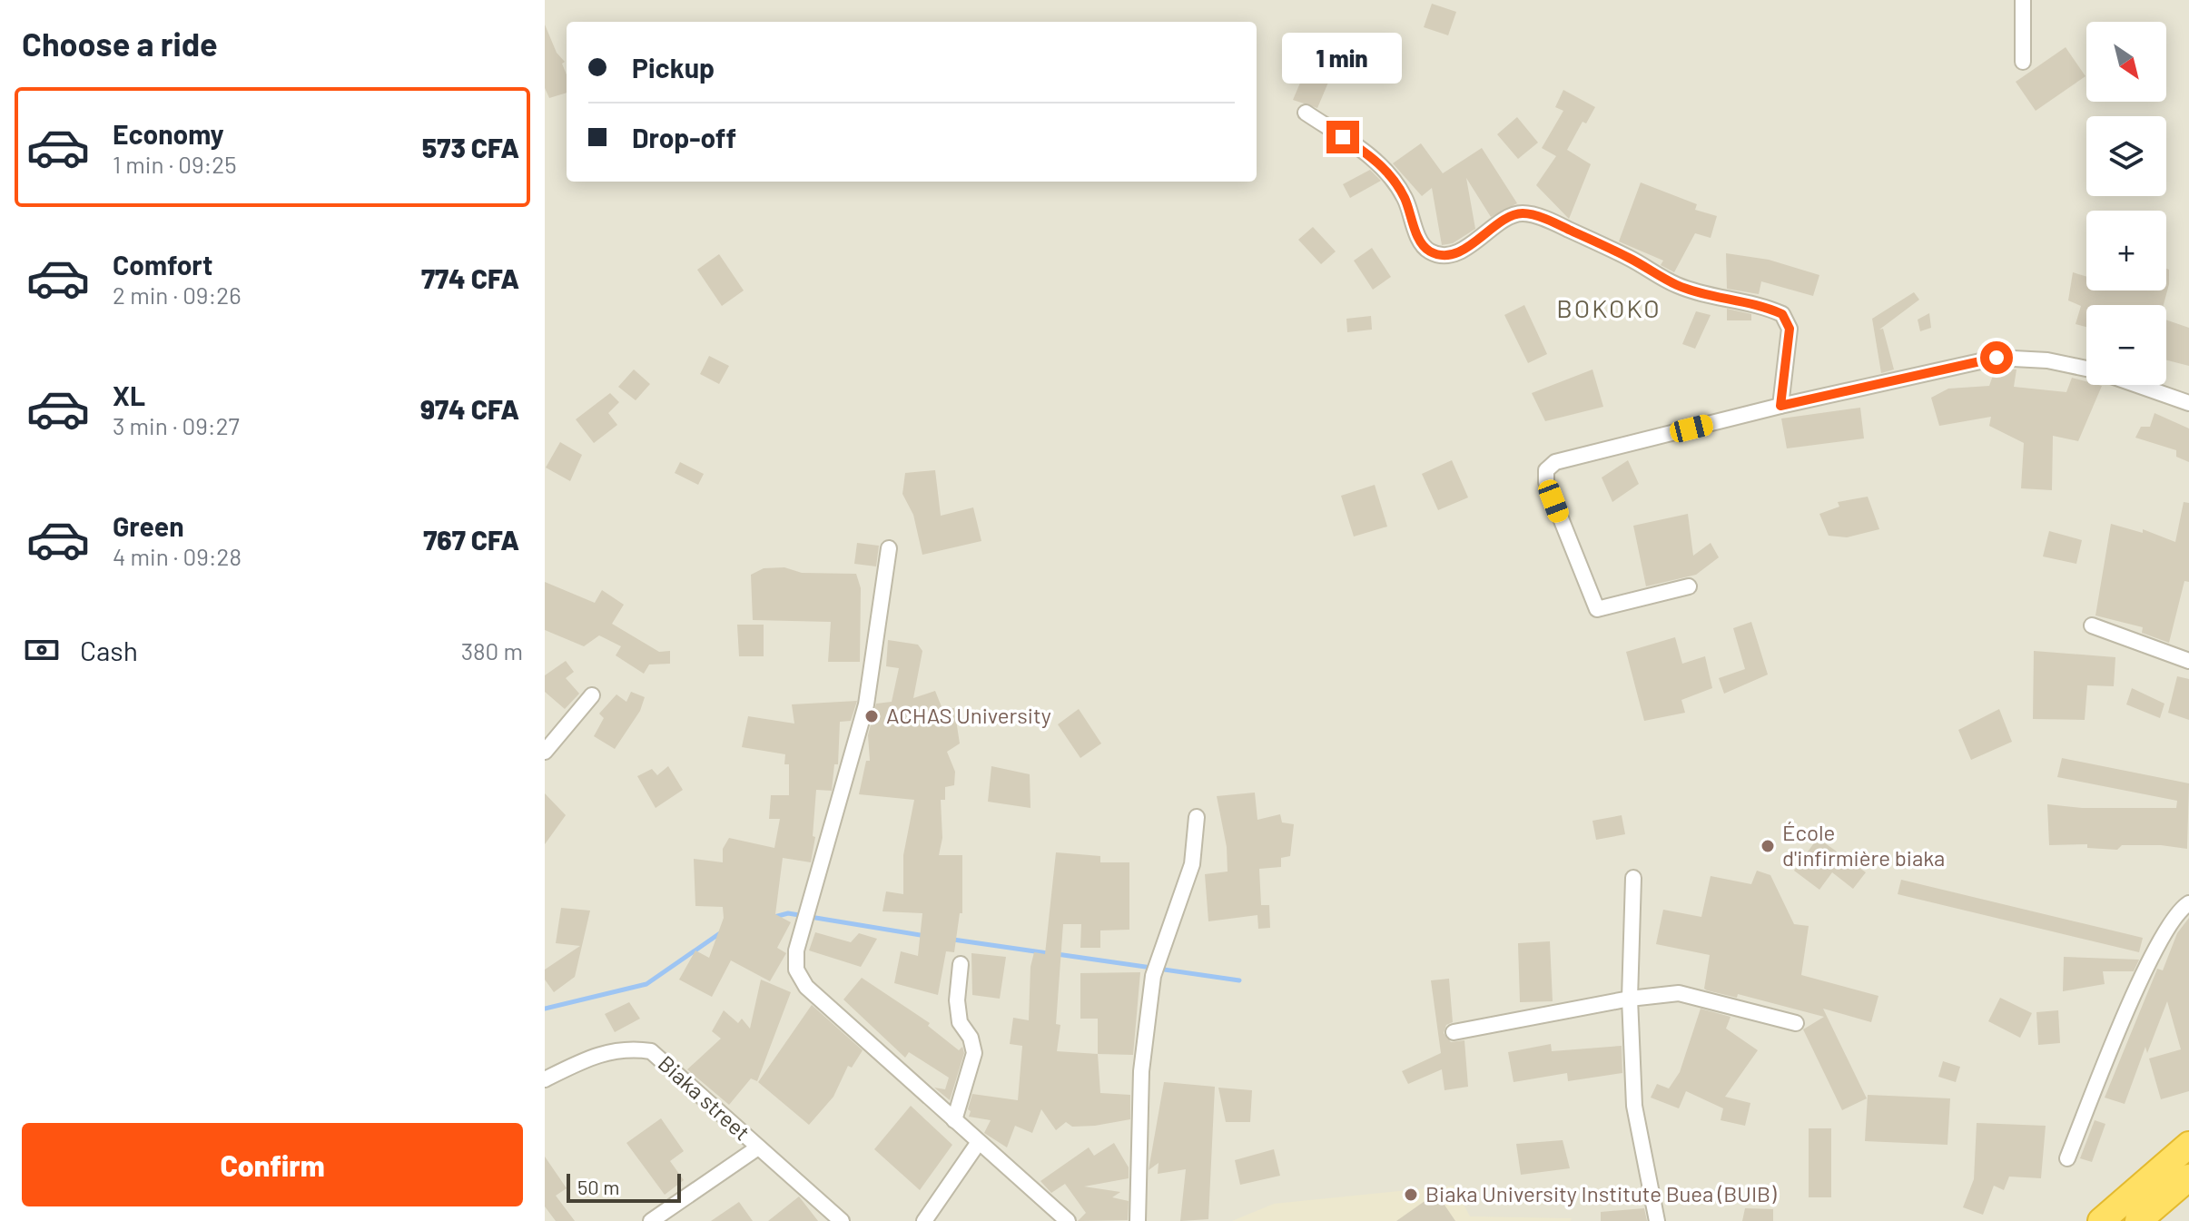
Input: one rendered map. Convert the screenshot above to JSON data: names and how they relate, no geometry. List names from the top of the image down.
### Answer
{
  "streets": {
    "street": ["Biaka street"]
  },
  "districts": ["BOKOKO"],
  "places": ["ACHAS University", "École d'infirmière biaka", "Biaka University Institute Buea (BUIB)"],
  "scale_bar": "50 m",
  "north": "bottom right",
  "page": {
    "heading": "Choose a ride",
    "map_buttons": ["+", "−"],
    "banner": ["Pickup", "Drop-off"],
    "bubble": "1 min",
    "list": [
      {
        "name": "Economy",
        "note": "1 min · 09:25",
        "value": "573 CFA"
      },
      {
        "name": "Comfort",
        "note": "2 min · 09:26",
        "value": "774 CFA"
      },
      {
        "name": "XL",
        "note": "3 min · 09:27",
        "value": "974 CFA"
      },
      {
        "name": "Green",
        "note": "4 min · 09:28",
        "value": "767 CFA"
      }
    ],
    "pay": ["Cash", "380 m"],
    "buttons": "Confirm",
    "scale": "50 m"
  }
}
